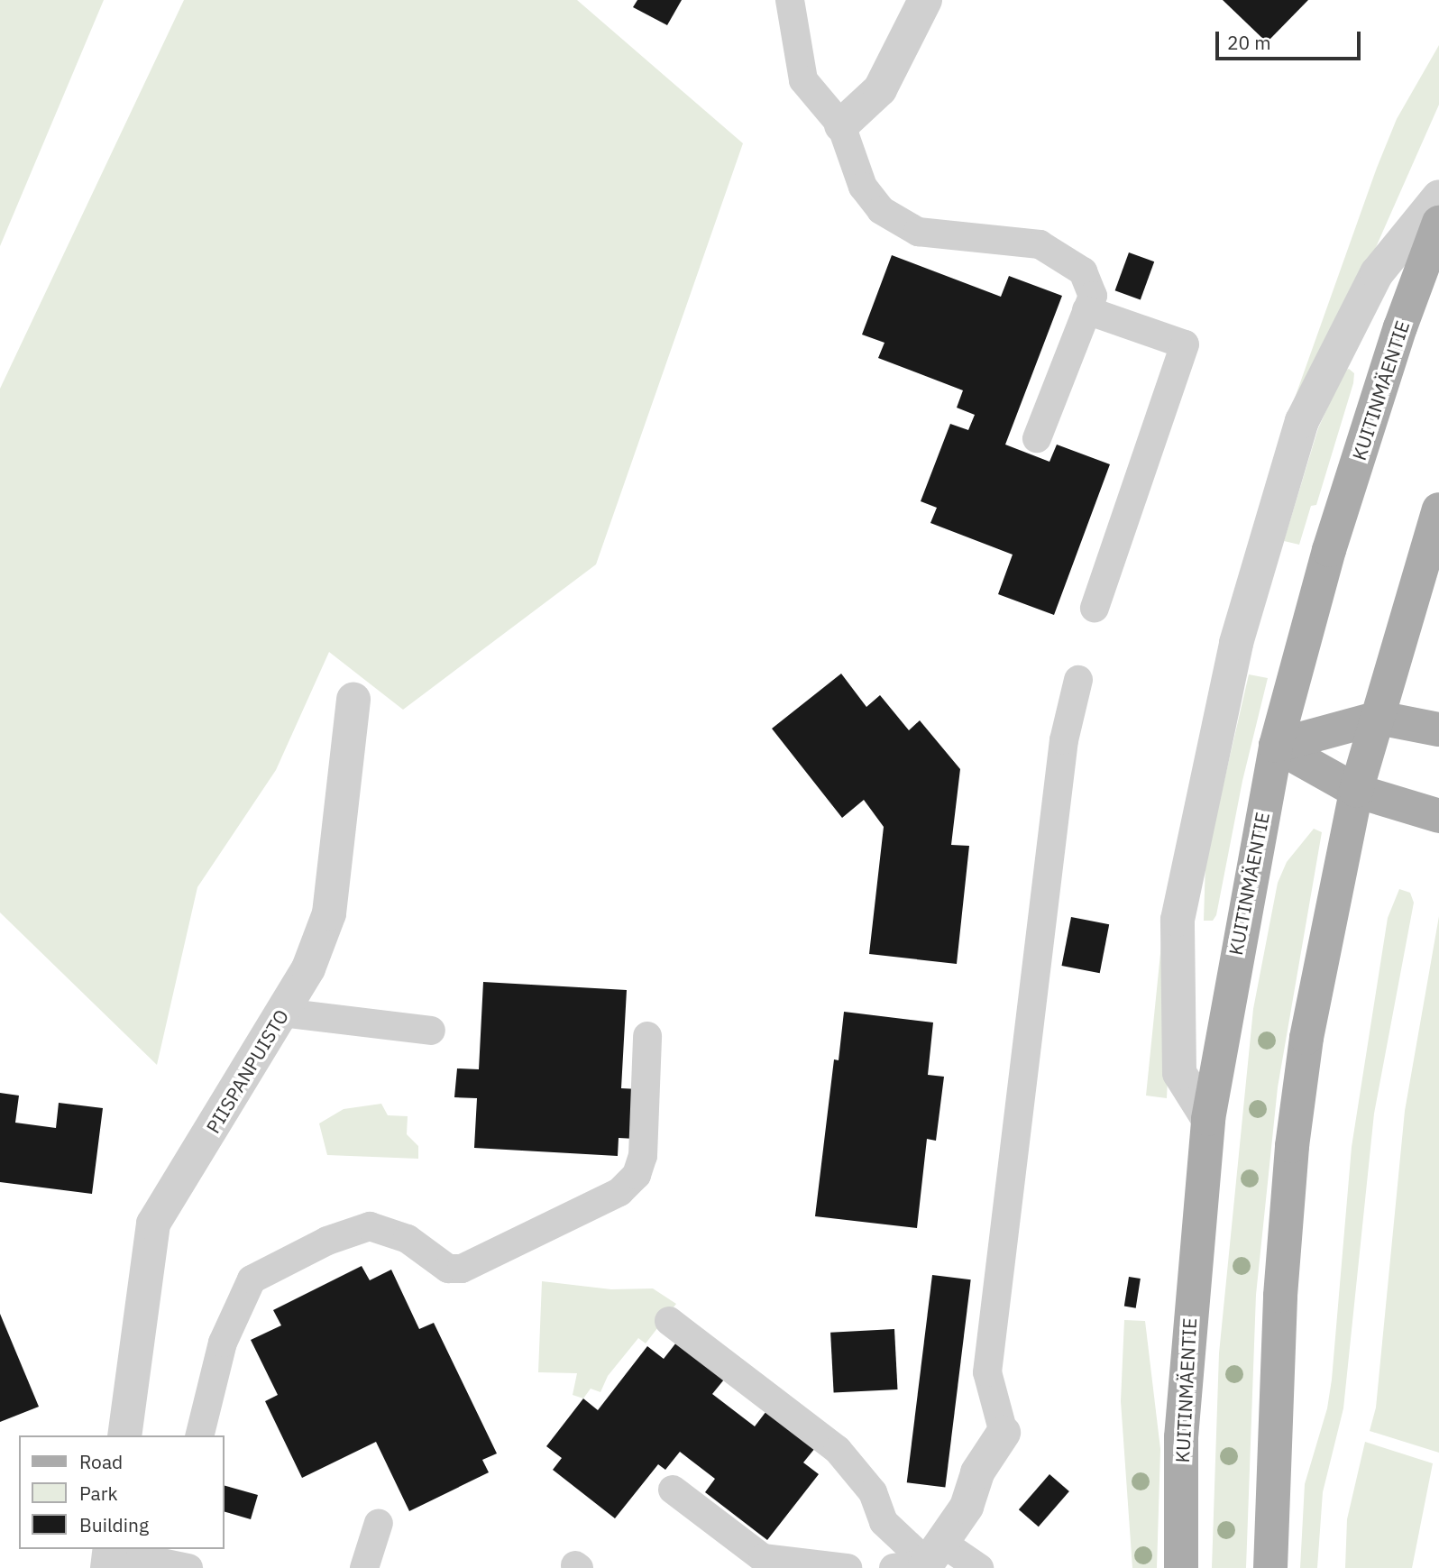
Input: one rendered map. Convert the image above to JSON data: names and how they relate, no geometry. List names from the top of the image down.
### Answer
{
  "streets": {
    "main road": ["KUITINMÄENTIE"],
    "street": ["PIISPANPUISTO"]
  },
  "legend": ["Road", "Park", "Building"],
  "scale_bar": "20 m"
}
